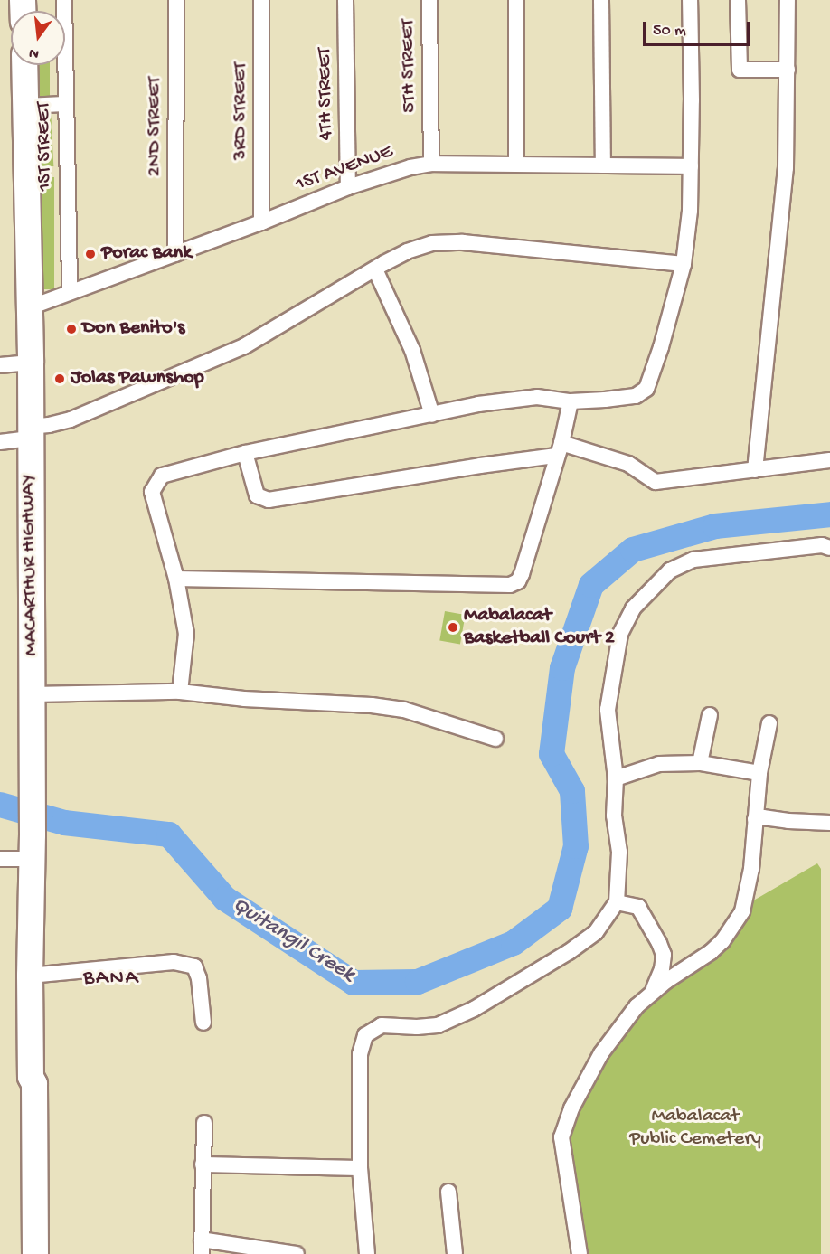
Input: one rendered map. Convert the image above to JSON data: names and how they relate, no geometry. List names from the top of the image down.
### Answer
{
  "streets": {
    "highway": ["MACARTHUR HIGHWAY"],
    "street": [
      "5TH STREET",
      "4TH STREET",
      "3RD STREET",
      "2ND STREET",
      "1ST STREET",
      "1ST AVENUE"
    ]
  },
  "crossings": [
    ["5TH STREET", "1ST AVENUE"],
    ["4TH STREET", "1ST AVENUE"],
    ["3RD STREET", "1ST AVENUE"],
    ["2ND STREET", "1ST AVENUE"],
    ["1ST STREET", "1ST AVENUE"],
    ["1ST AVENUE", "MACARTHUR HIGHWAY"]
  ],
  "districts": ["BANA"],
  "water": ["Quitangil Creek"],
  "parks": ["Mabalacat Public Cemetery"],
  "places": [
    "Porac Bank",
    "Don Benito's",
    "Jolas Pawnshop",
    "Mabalacat Basketball Court 2"
  ],
  "scale_bar": "50 m",
  "north": "bottom"
}
